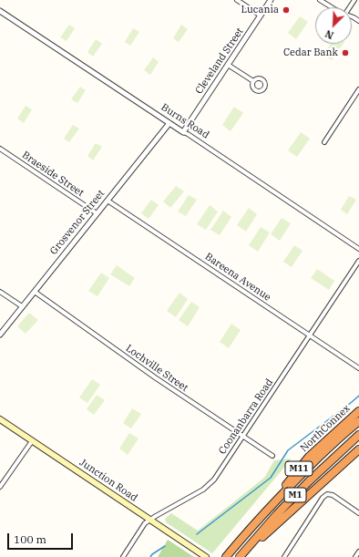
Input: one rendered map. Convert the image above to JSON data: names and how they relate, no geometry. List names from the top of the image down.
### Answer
{
  "streets": {
    "highway": ["NorthConnex", "M11", "M1"],
    "main road": ["Junction Road"],
    "street": [
      "Cleveland Street",
      "Burns Road",
      "Braeside Street",
      "Grosvenor Street",
      "Bareena Avenue",
      "Lochville Street",
      "Coonanbarra Road"
    ]
  },
  "crossings": [
    ["Cleveland Street", "Burns Road"],
    ["Burns Road", "Grosvenor Street"],
    ["Braeside Street", "Grosvenor Street"],
    ["Grosvenor Street", "Bareena Avenue"],
    ["Grosvenor Street", "Lochville Street"],
    ["Bareena Avenue", "Coonanbarra Road"],
    ["Lochville Street", "Coonanbarra Road"],
    ["Coonanbarra Road", "Junction Road"],
    ["NorthConnex", "M1"],
    ["M11", "M1"]
  ],
  "places": ["Lucania", "Cedar Bank"],
  "scale_bar": "100 m",
  "north": "bottom left"
}
